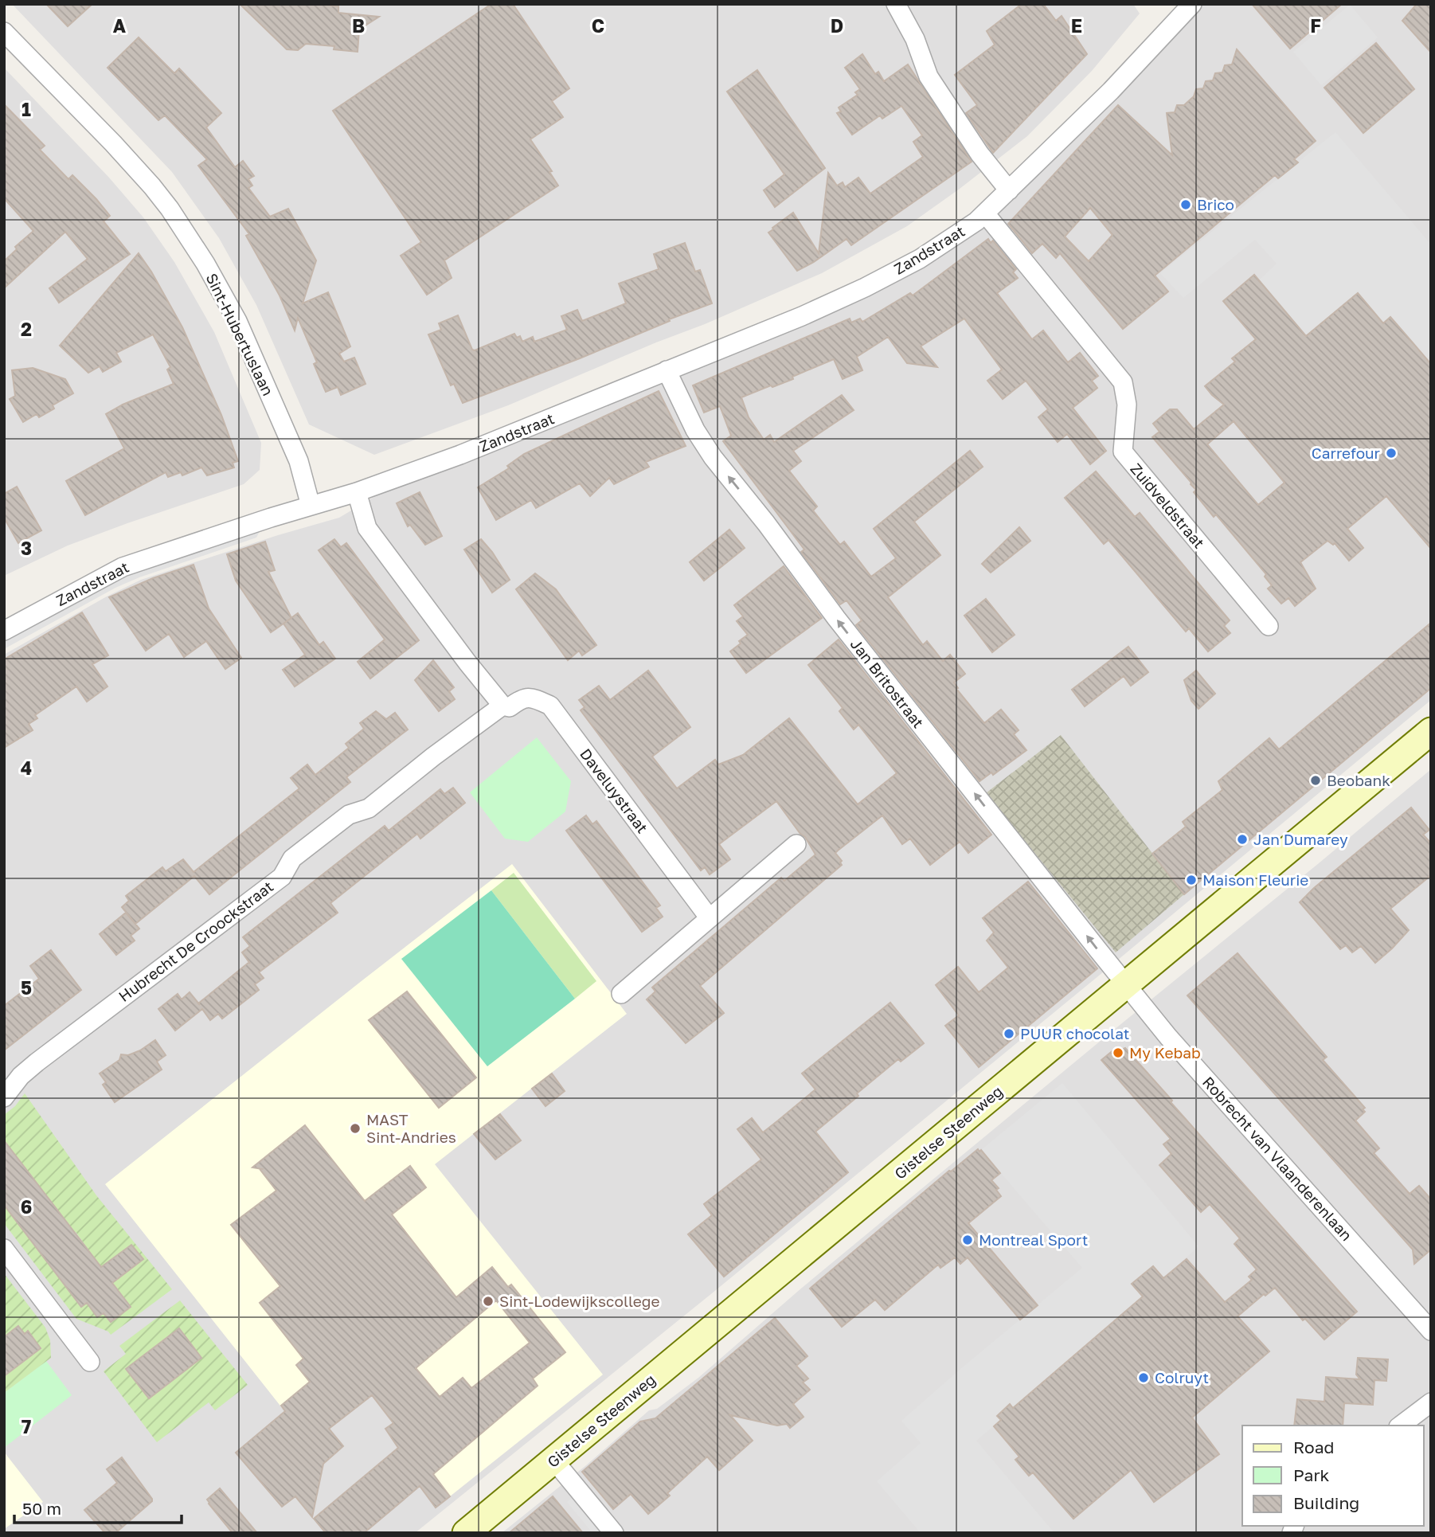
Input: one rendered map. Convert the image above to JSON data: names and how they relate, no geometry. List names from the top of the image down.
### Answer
{
  "streets": {
    "main road": ["Gistelse Steenweg"],
    "street": [
      "Zandstraat",
      "Sint-Hubertuslaan",
      "Zuidveldstraat",
      "Jan Britostraat",
      "Daveluystraat",
      "Hubrecht De Croockstraat",
      "Robrecht van Vlaanderenlaan"
    ]
  },
  "crossings": [
    ["Zandstraat", "Sint-Hubertuslaan"],
    ["Zandstraat", "Zuidveldstraat"],
    ["Zandstraat", "Jan Britostraat"],
    ["Jan Britostraat", "Gistelse Steenweg"],
    ["Jan Britostraat", "Robrecht van Vlaanderenlaan"],
    ["Daveluystraat", "Hubrecht De Croockstraat"],
    ["Gistelse Steenweg", "Robrecht van Vlaanderenlaan"]
  ],
  "one_way": ["Jan Britostraat"],
  "places": [
    "Brico",
    "Carrefour",
    "Beobank",
    "Jan Dumarey",
    "Maison Fleurie",
    "PUUR chocolat",
    "My Kebab",
    "MAST Sint-Andries",
    "Montreal Sport",
    "Sint-Lodewijkscollege",
    "Colruyt"
  ],
  "legend": ["Road", "Park", "Building"],
  "scale_bar": "50 m",
  "grid": {
    "columns": [
      "A",
      "B",
      "C",
      "D",
      "E",
      "F"
    ],
    "rows": [
      "1",
      "2",
      "3",
      "4",
      "5",
      "6",
      "7"
    ]
  }
}
